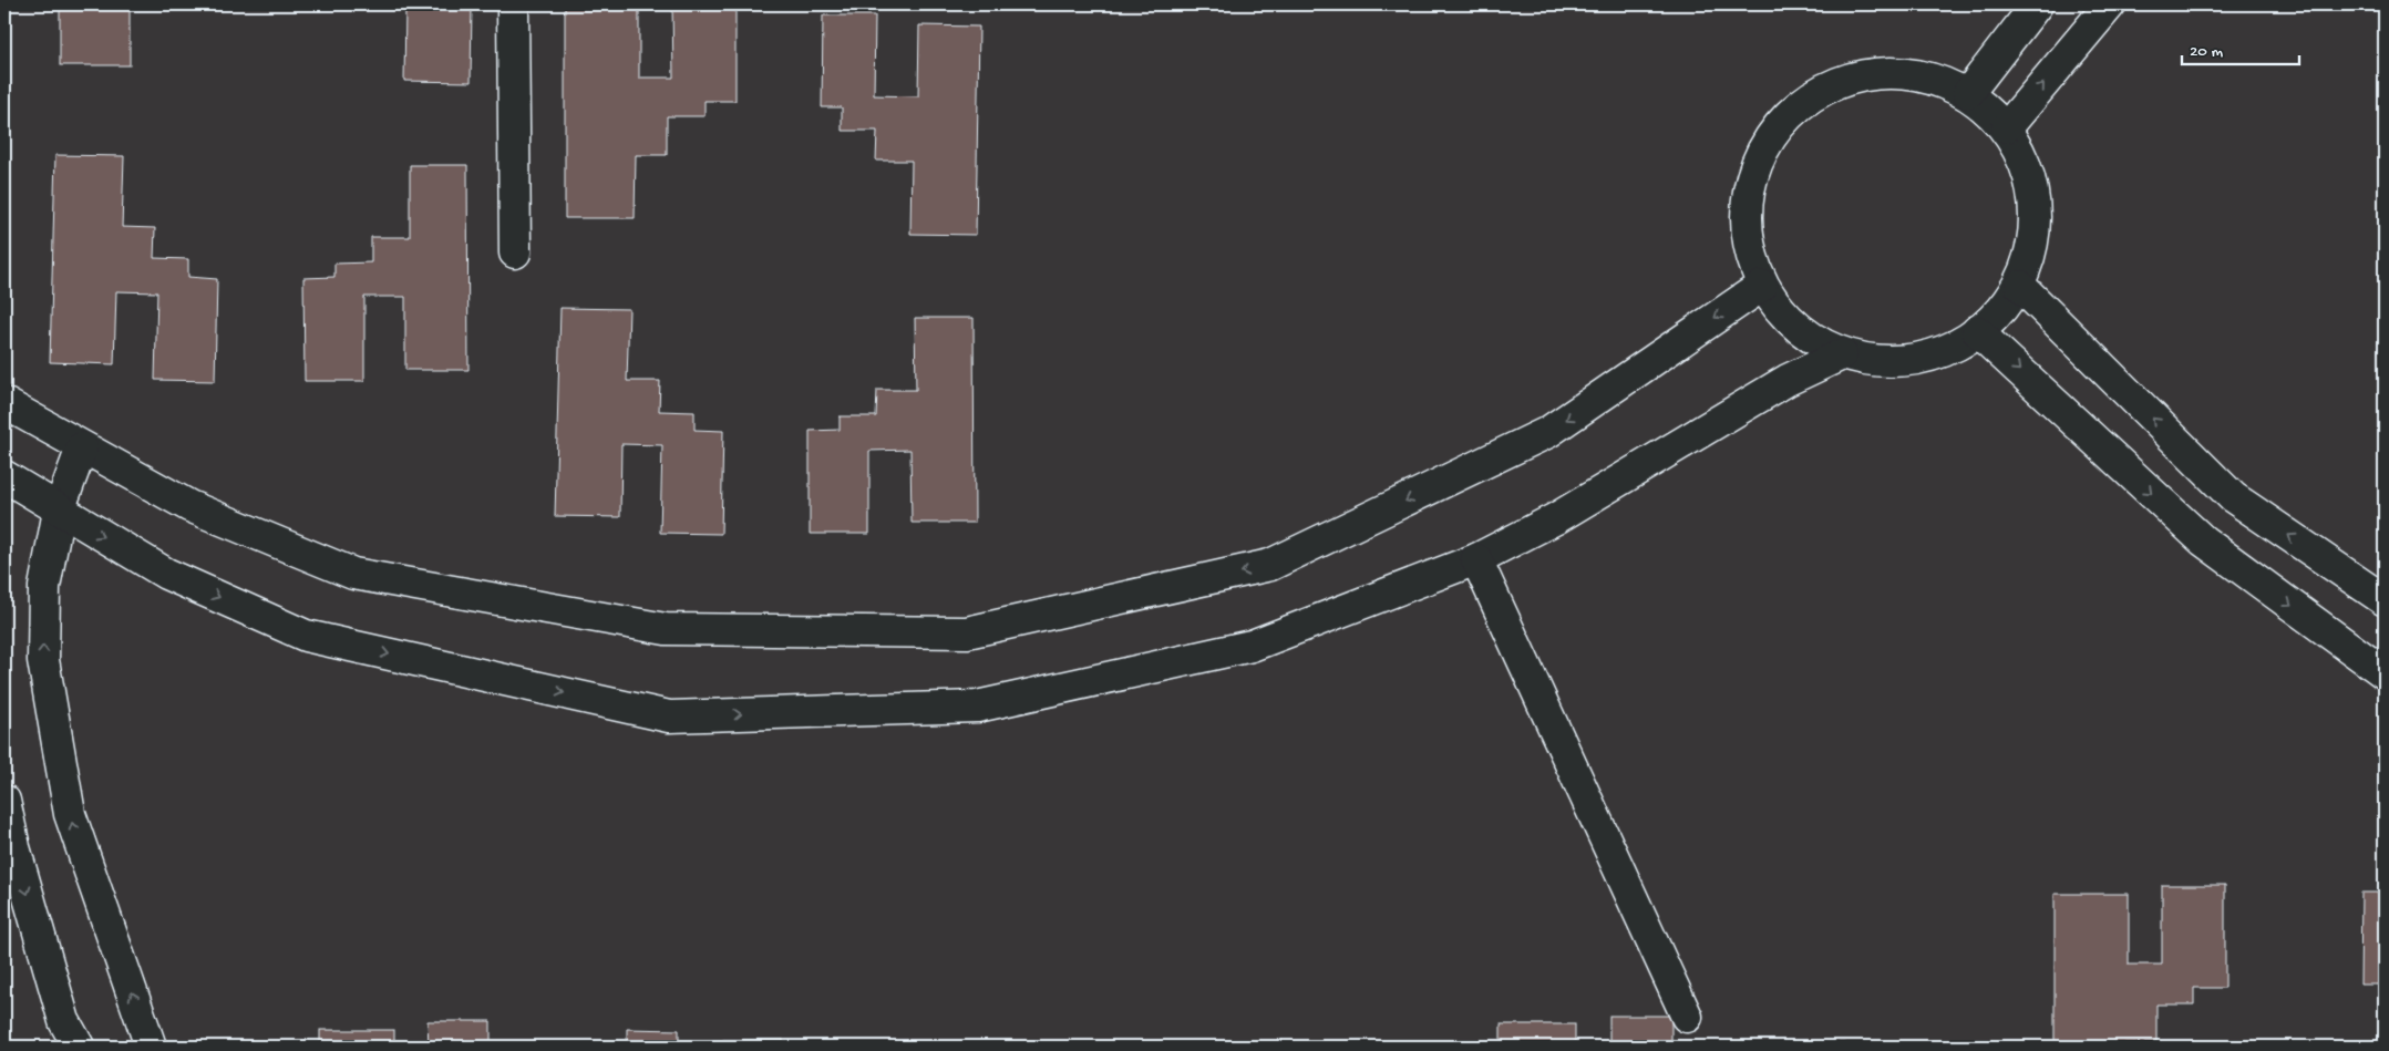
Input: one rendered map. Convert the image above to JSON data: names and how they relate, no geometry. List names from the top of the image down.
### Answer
{
  "scale_bar": "20 m"
}
